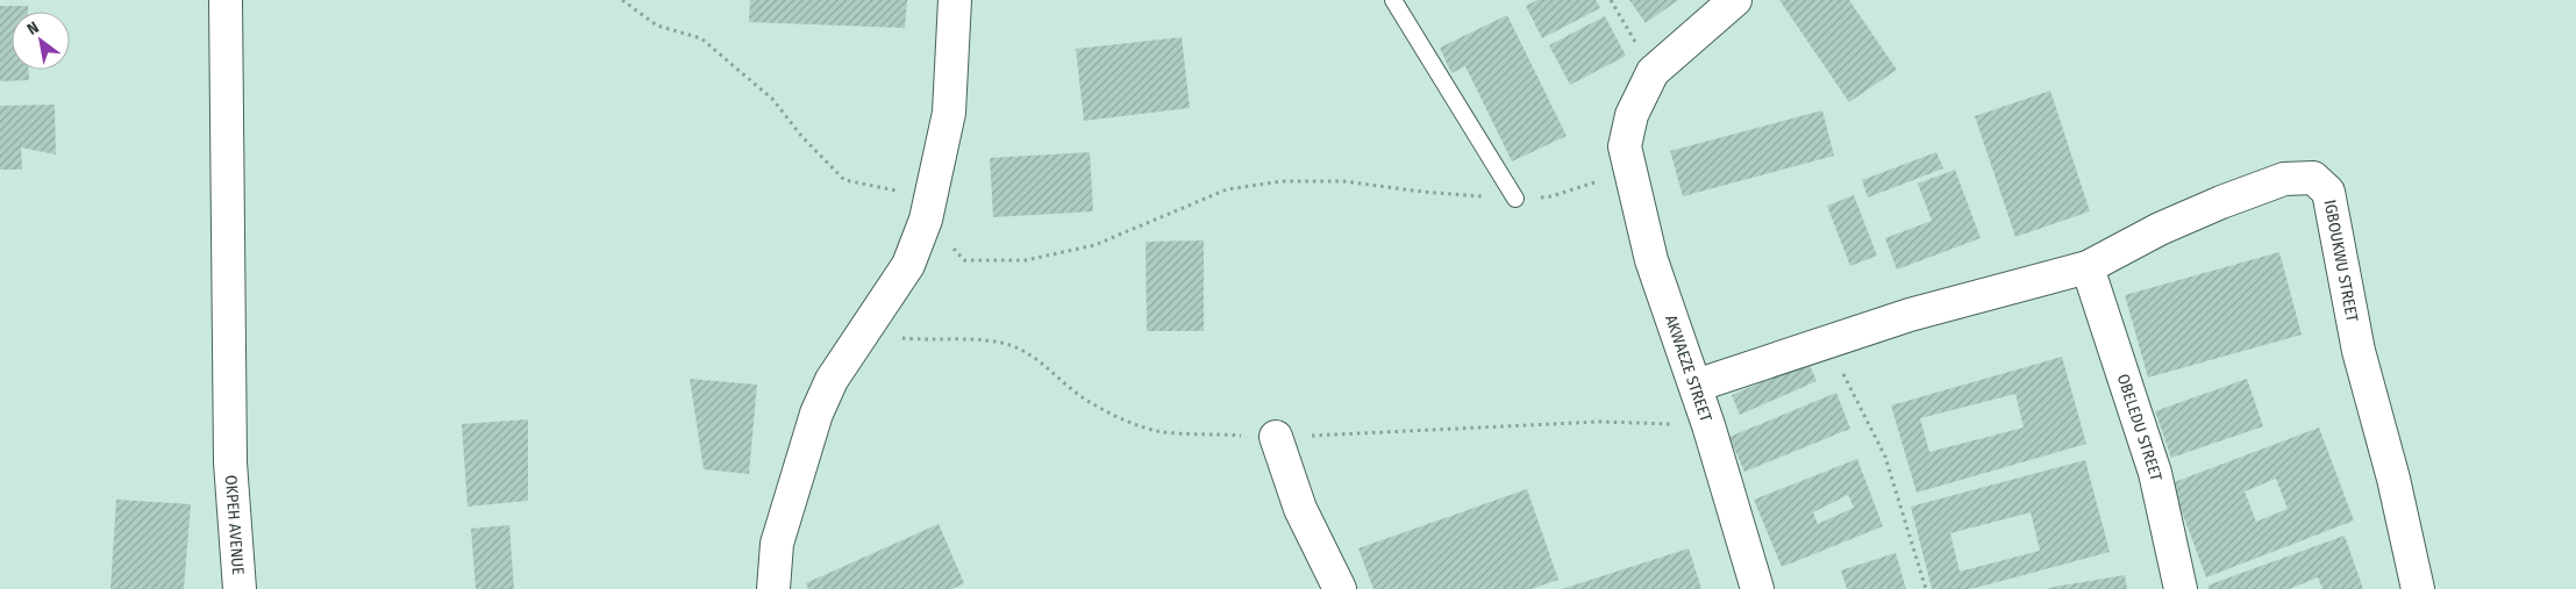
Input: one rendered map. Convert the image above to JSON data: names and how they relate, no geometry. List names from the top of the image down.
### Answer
{
  "streets": {
    "street": [
      "IGBOUKWU STREET",
      "AKWAEZE STREET",
      "OBELEDU STREET",
      "OKPEH AVENUE"
    ]
  },
  "crossings": [
    ["IGBOUKWU STREET", "AKWAEZE STREET"],
    ["IGBOUKWU STREET", "OBELEDU STREET"]
  ],
  "north": "top left"
}
